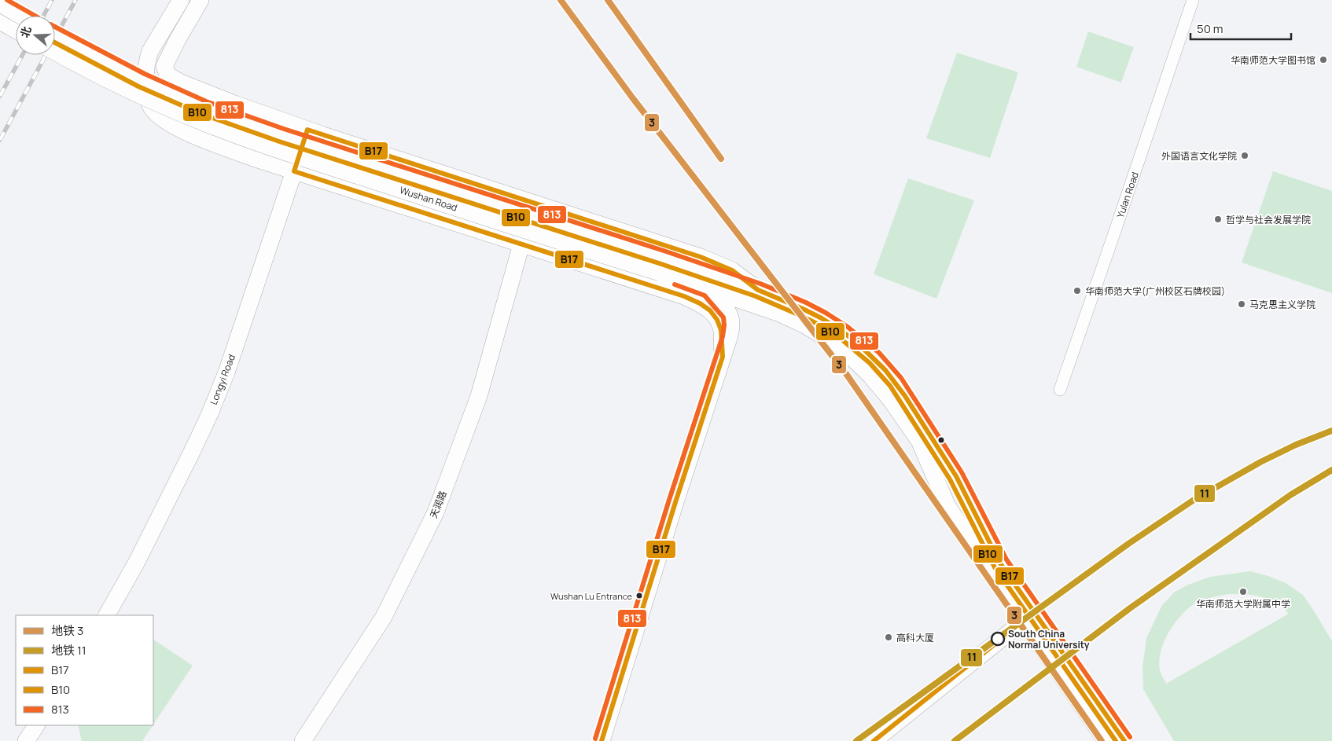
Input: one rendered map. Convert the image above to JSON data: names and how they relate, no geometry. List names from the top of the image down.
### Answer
{
  "streets": {
    "main road": ["Wushan Road", "Longyi Road", "天润路"],
    "street": ["Yulan Road"]
  },
  "places": [
    "华南师范大学图书馆",
    "外国语言文化学院",
    "哲学与社会发展学院",
    "华南师范大学(广州校区石牌校园)",
    "马克思主义学院",
    "华南师范大学附属中学",
    "Wushan Lu Entrance",
    "高科大厦",
    "South China Normal University"
  ],
  "lines": [
    "metro line 3",
    "transit line 813",
    "transit line B10",
    "transit line B17",
    "metro line 11"
  ],
  "legend": [
    "地铁 3",
    "地铁 11",
    "B17",
    "B10",
    "813"
  ],
  "scale_bar": "50 m",
  "north": "left"
}
